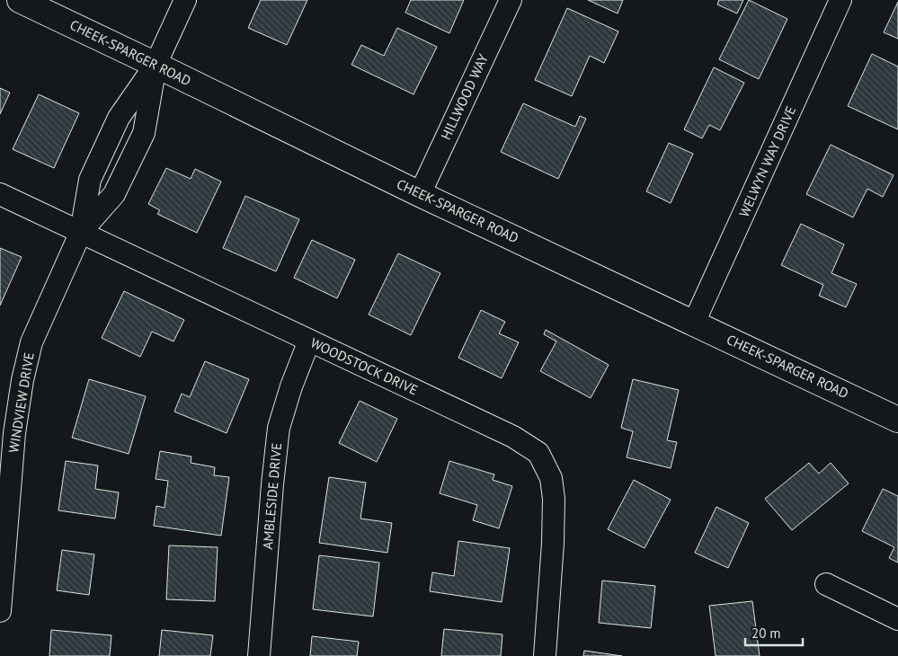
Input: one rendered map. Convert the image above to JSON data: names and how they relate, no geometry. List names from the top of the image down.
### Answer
{
  "streets": {
    "main road": ["CHEEK-SPARGER ROAD"],
    "street": [
      "HILLWOOD WAY",
      "WELWYN WAY DRIVE",
      "WOODSTOCK DRIVE",
      "WINDVIEW DRIVE",
      "AMBLESIDE DRIVE"
    ]
  },
  "crossings": [
    ["CHEEK-SPARGER ROAD", "HILLWOOD WAY"],
    ["CHEEK-SPARGER ROAD", "WELWYN WAY DRIVE"],
    ["CHEEK-SPARGER ROAD", "WINDVIEW DRIVE"],
    ["WOODSTOCK DRIVE", "WINDVIEW DRIVE"],
    ["WOODSTOCK DRIVE", "AMBLESIDE DRIVE"]
  ],
  "scale_bar": "20 m"
}
